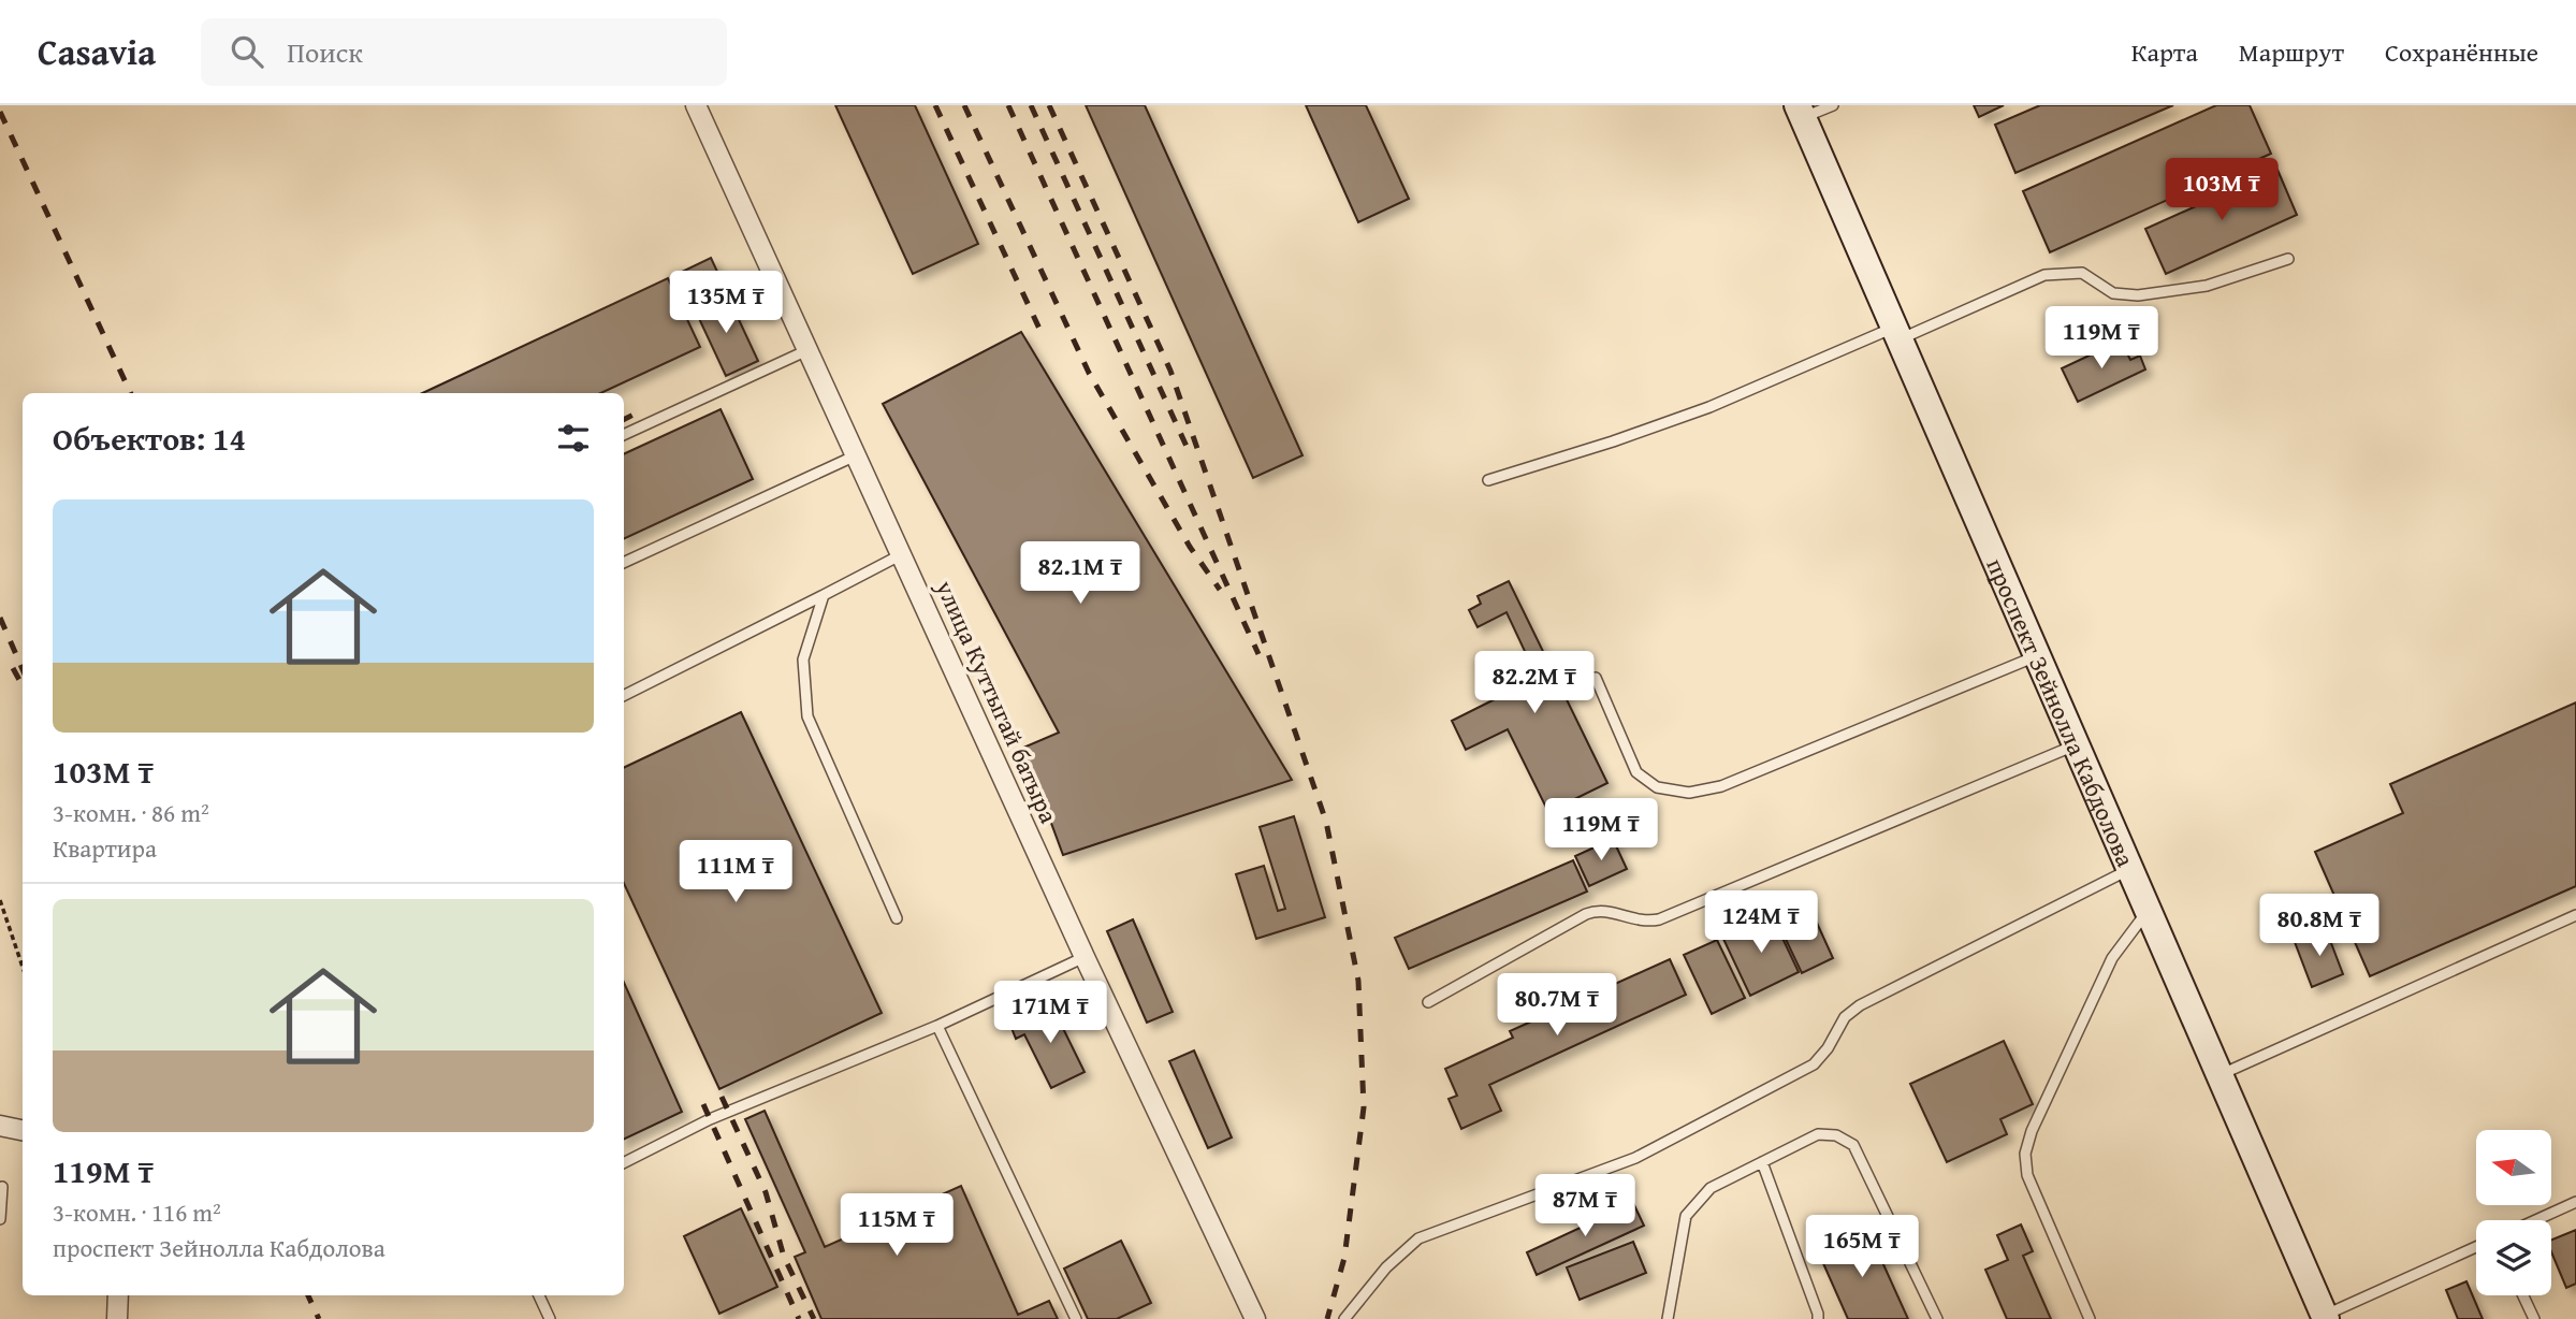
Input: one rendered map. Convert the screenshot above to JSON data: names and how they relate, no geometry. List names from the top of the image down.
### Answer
{
  "streets": {
    "main road": ["проспект Зейнолла Кабдолова"],
    "street": ["улица Куттыгай батыра"]
  },
  "north": "left",
  "page": {
    "header": "Casavia",
    "search": "Поиск",
    "nav": ["Карта", "Маршрут", "Сохранённые"],
    "price": [
      "103M ₸",
      "135M ₸",
      "119M ₸",
      "82.1M ₸",
      "82.2M ₸",
      "119M ₸",
      "111M ₸",
      "124M ₸",
      "80.8M ₸",
      "80.7M ₸",
      "171M ₸",
      "87M ₸",
      "115M ₸",
      "165M ₸"
    ],
    "heading": "Объектов: 14",
    "list": [
      {
        "name": "103M ₸",
        "note": "3-комн. · 86 m² · Квартира"
      },
      {
        "name": "119M ₸",
        "note": "3-комн. · 116 m² · проспект Зейнолла Кабдолова"
      }
    ]
  }
}
